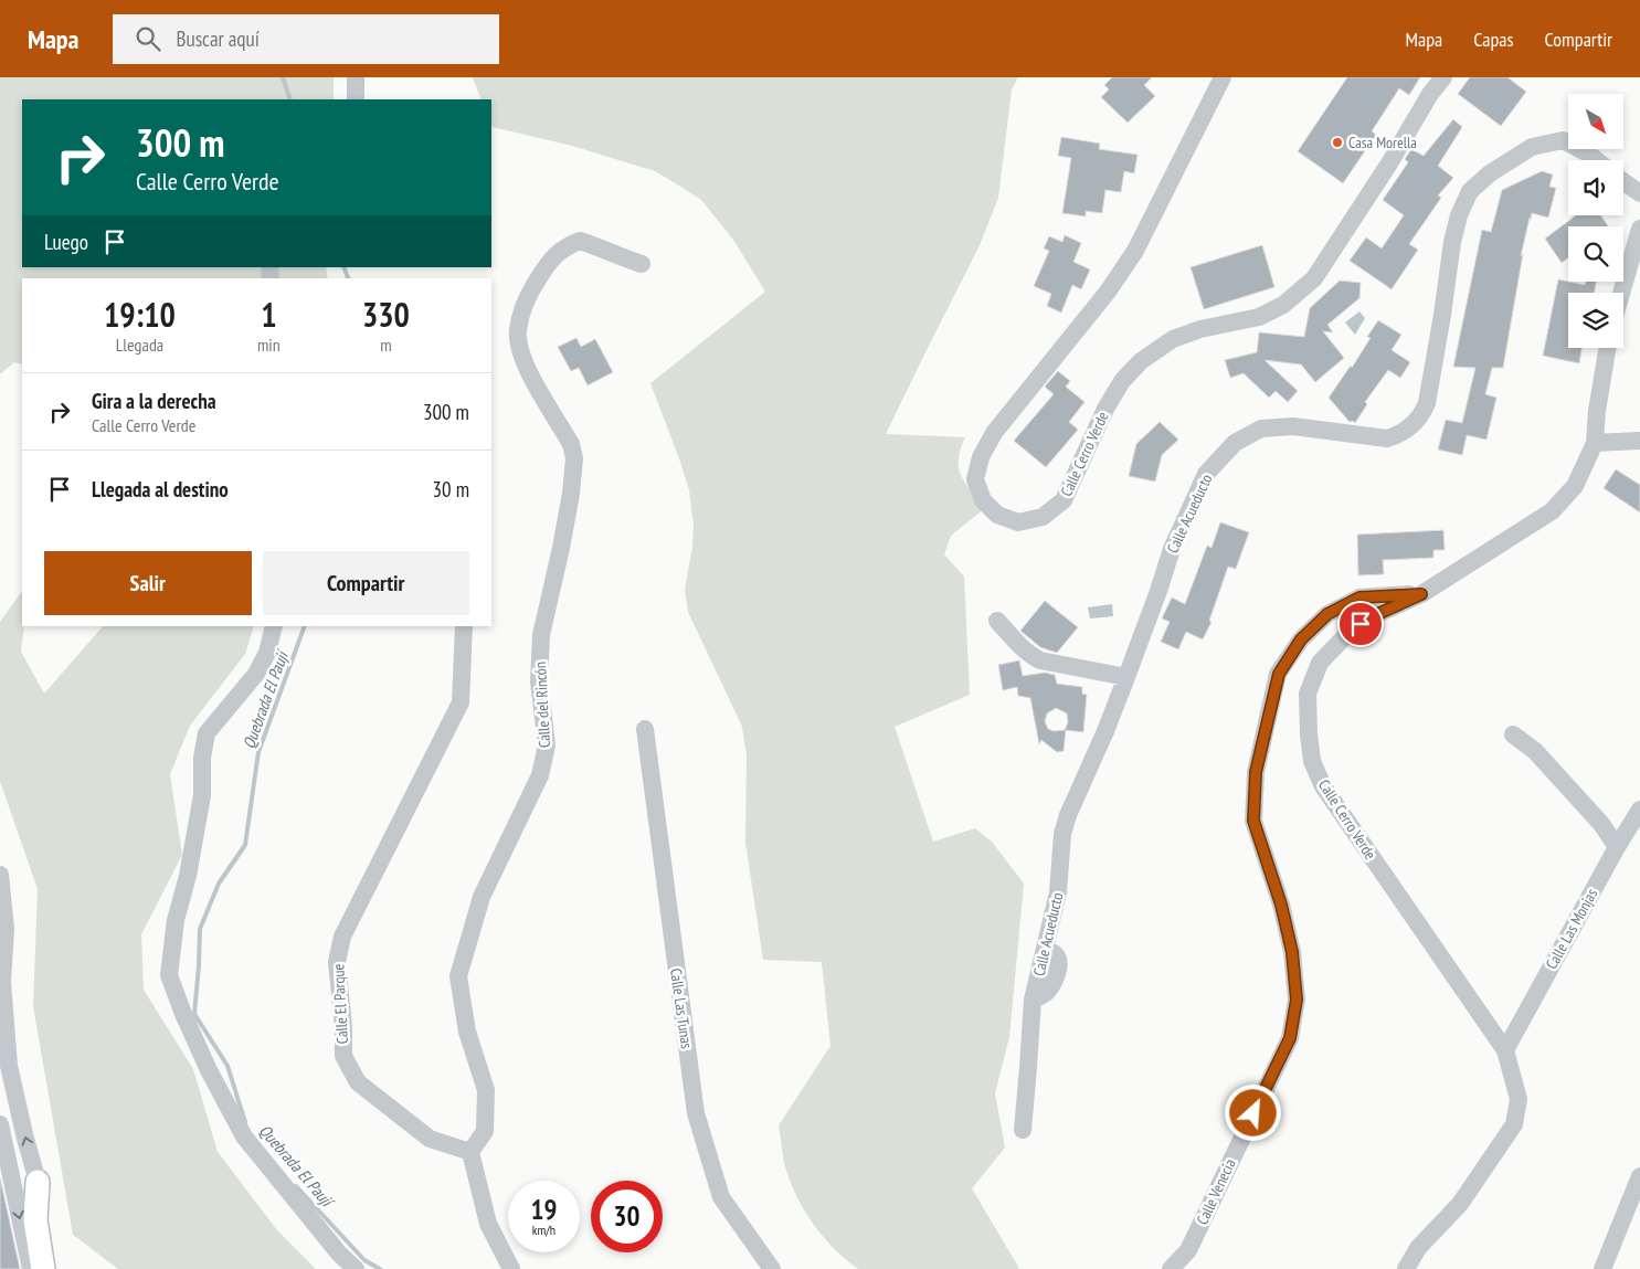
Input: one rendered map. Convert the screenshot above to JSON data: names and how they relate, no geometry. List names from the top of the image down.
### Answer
{
  "streets": {
    "street": [
      "Calle Cerro Verde",
      "Calle Acueducto",
      "Calle del Rincón",
      "Calle Las Monjas",
      "Calle El Parque",
      "Calle Las Tunas",
      "Calle Venecia"
    ]
  },
  "crossings": [
    ["Calle Cerro Verde", "Calle Las Monjas"],
    ["Calle Cerro Verde", "Calle Venecia"],
    ["Calle del Rincón", "Calle El Parque"]
  ],
  "water": ["Quebrada El Paují"],
  "places": ["Casa Morella"],
  "north": "bottom right",
  "page": {
    "header": "Mapa",
    "search": "Buscar aquí",
    "nav": ["Mapa", "Capas", "Compartir"],
    "turn": ["300 m", "Calle Cerro Verde"],
    "then": "Luego",
    "eta": [
      "19:10",
      "Llegada",
      "1",
      "min",
      "330",
      "m"
    ],
    "list": [
      {
        "name": "Gira a la derecha",
        "note": "Calle Cerro Verde",
        "value": "300 m"
      },
      {
        "name": "Llegada al destino",
        "value": "30 m"
      }
    ],
    "buttons": ["Salir", "Compartir"],
    "speed": "19 km/h",
    "limit": "30"
  }
}
